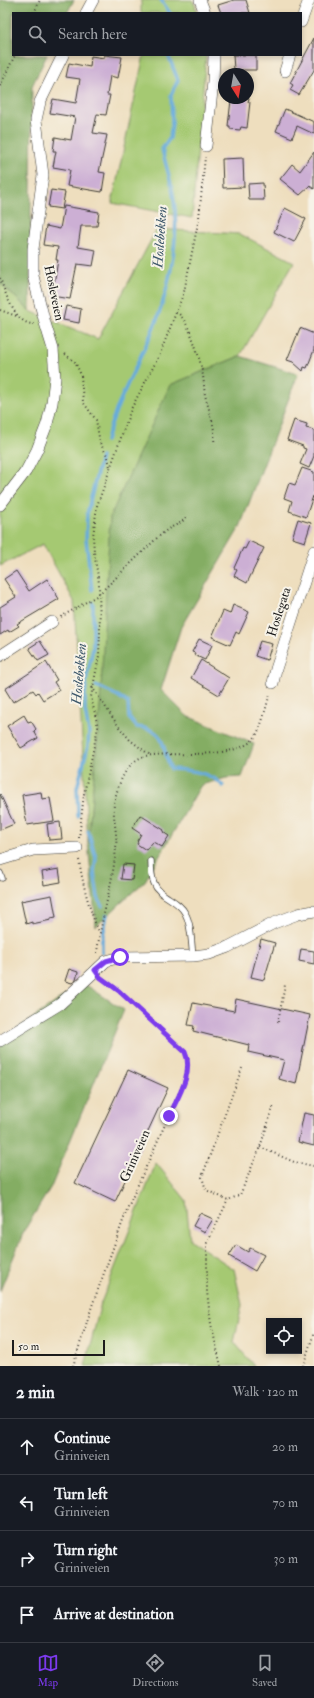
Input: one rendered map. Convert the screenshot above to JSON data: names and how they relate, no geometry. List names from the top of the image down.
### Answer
{
  "streets": {
    "street": ["Hosleveien", "Hoslegata"],
    "path": ["Griniveien"]
  },
  "water": ["Hoslebekken"],
  "scale_bar": "50 m",
  "north": "bottom",
  "page": {
    "search": "Search here",
    "scale": "50 m",
    "heading": ["2 min", "Walk · 120 m"],
    "list": [
      ["Continue", "Griniveien", "20 m"],
      ["Turn left", "Griniveien", "70 m"],
      ["Turn right", "Griniveien", "30 m"],
      "Arrive at destination"
    ],
    "nav": ["Map", "Directions", "Saved"]
  }
}
